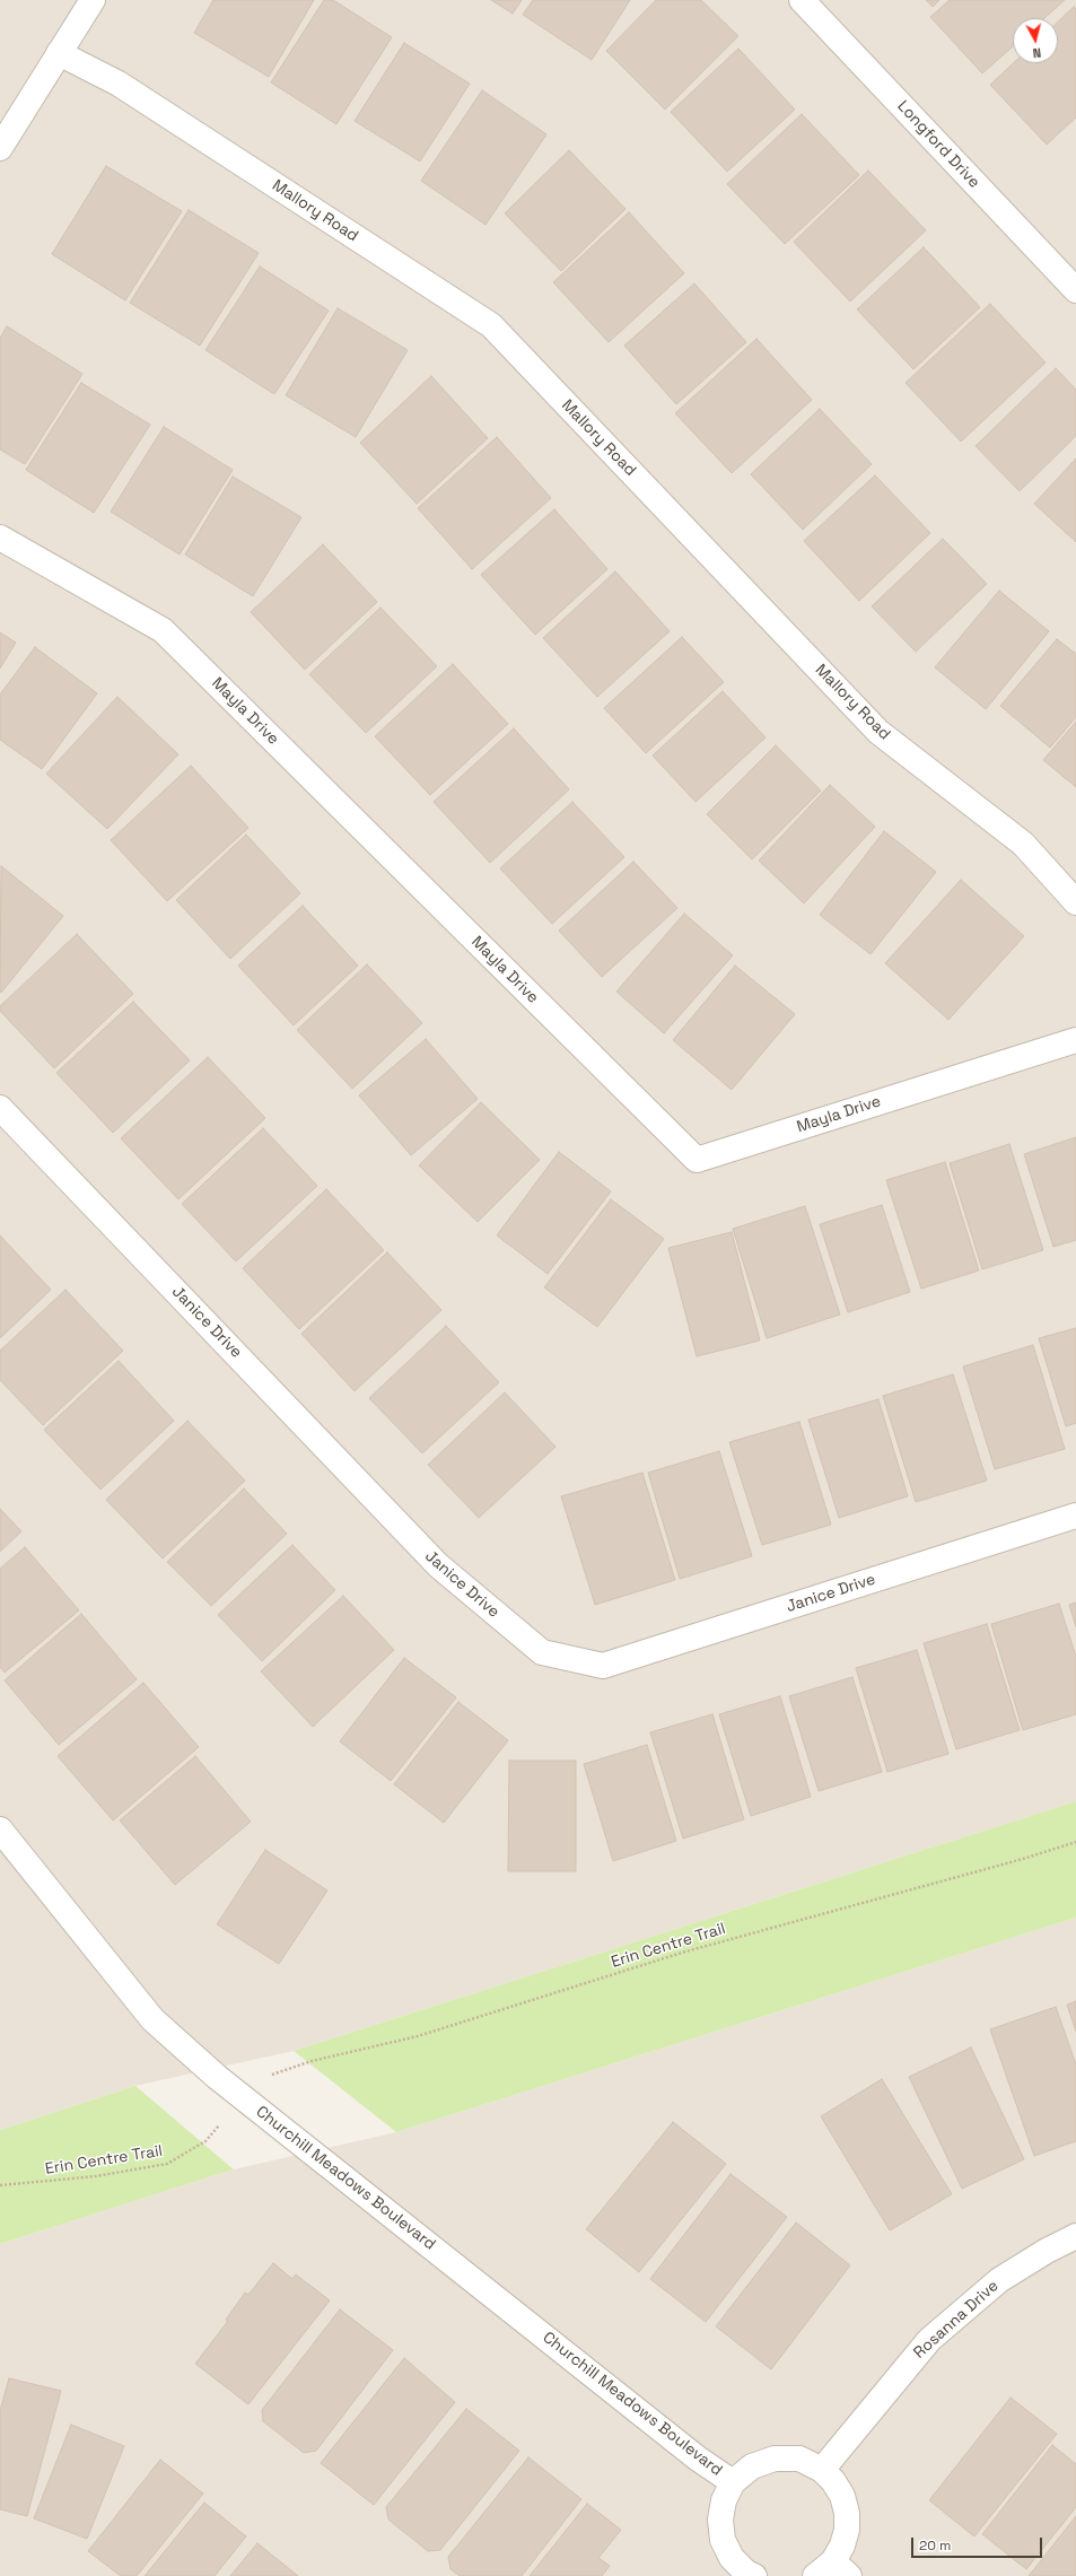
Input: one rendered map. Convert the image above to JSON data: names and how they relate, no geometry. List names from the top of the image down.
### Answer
{
  "streets": {
    "street": [
      "Longford Drive",
      "Mallory Road",
      "Mayla Drive",
      "Janice Drive",
      "Churchill Meadows Boulevard",
      "Rosanna Drive"
    ],
    "path": ["Erin Centre Trail"]
  },
  "scale_bar": "20 m",
  "north": "bottom"
}
